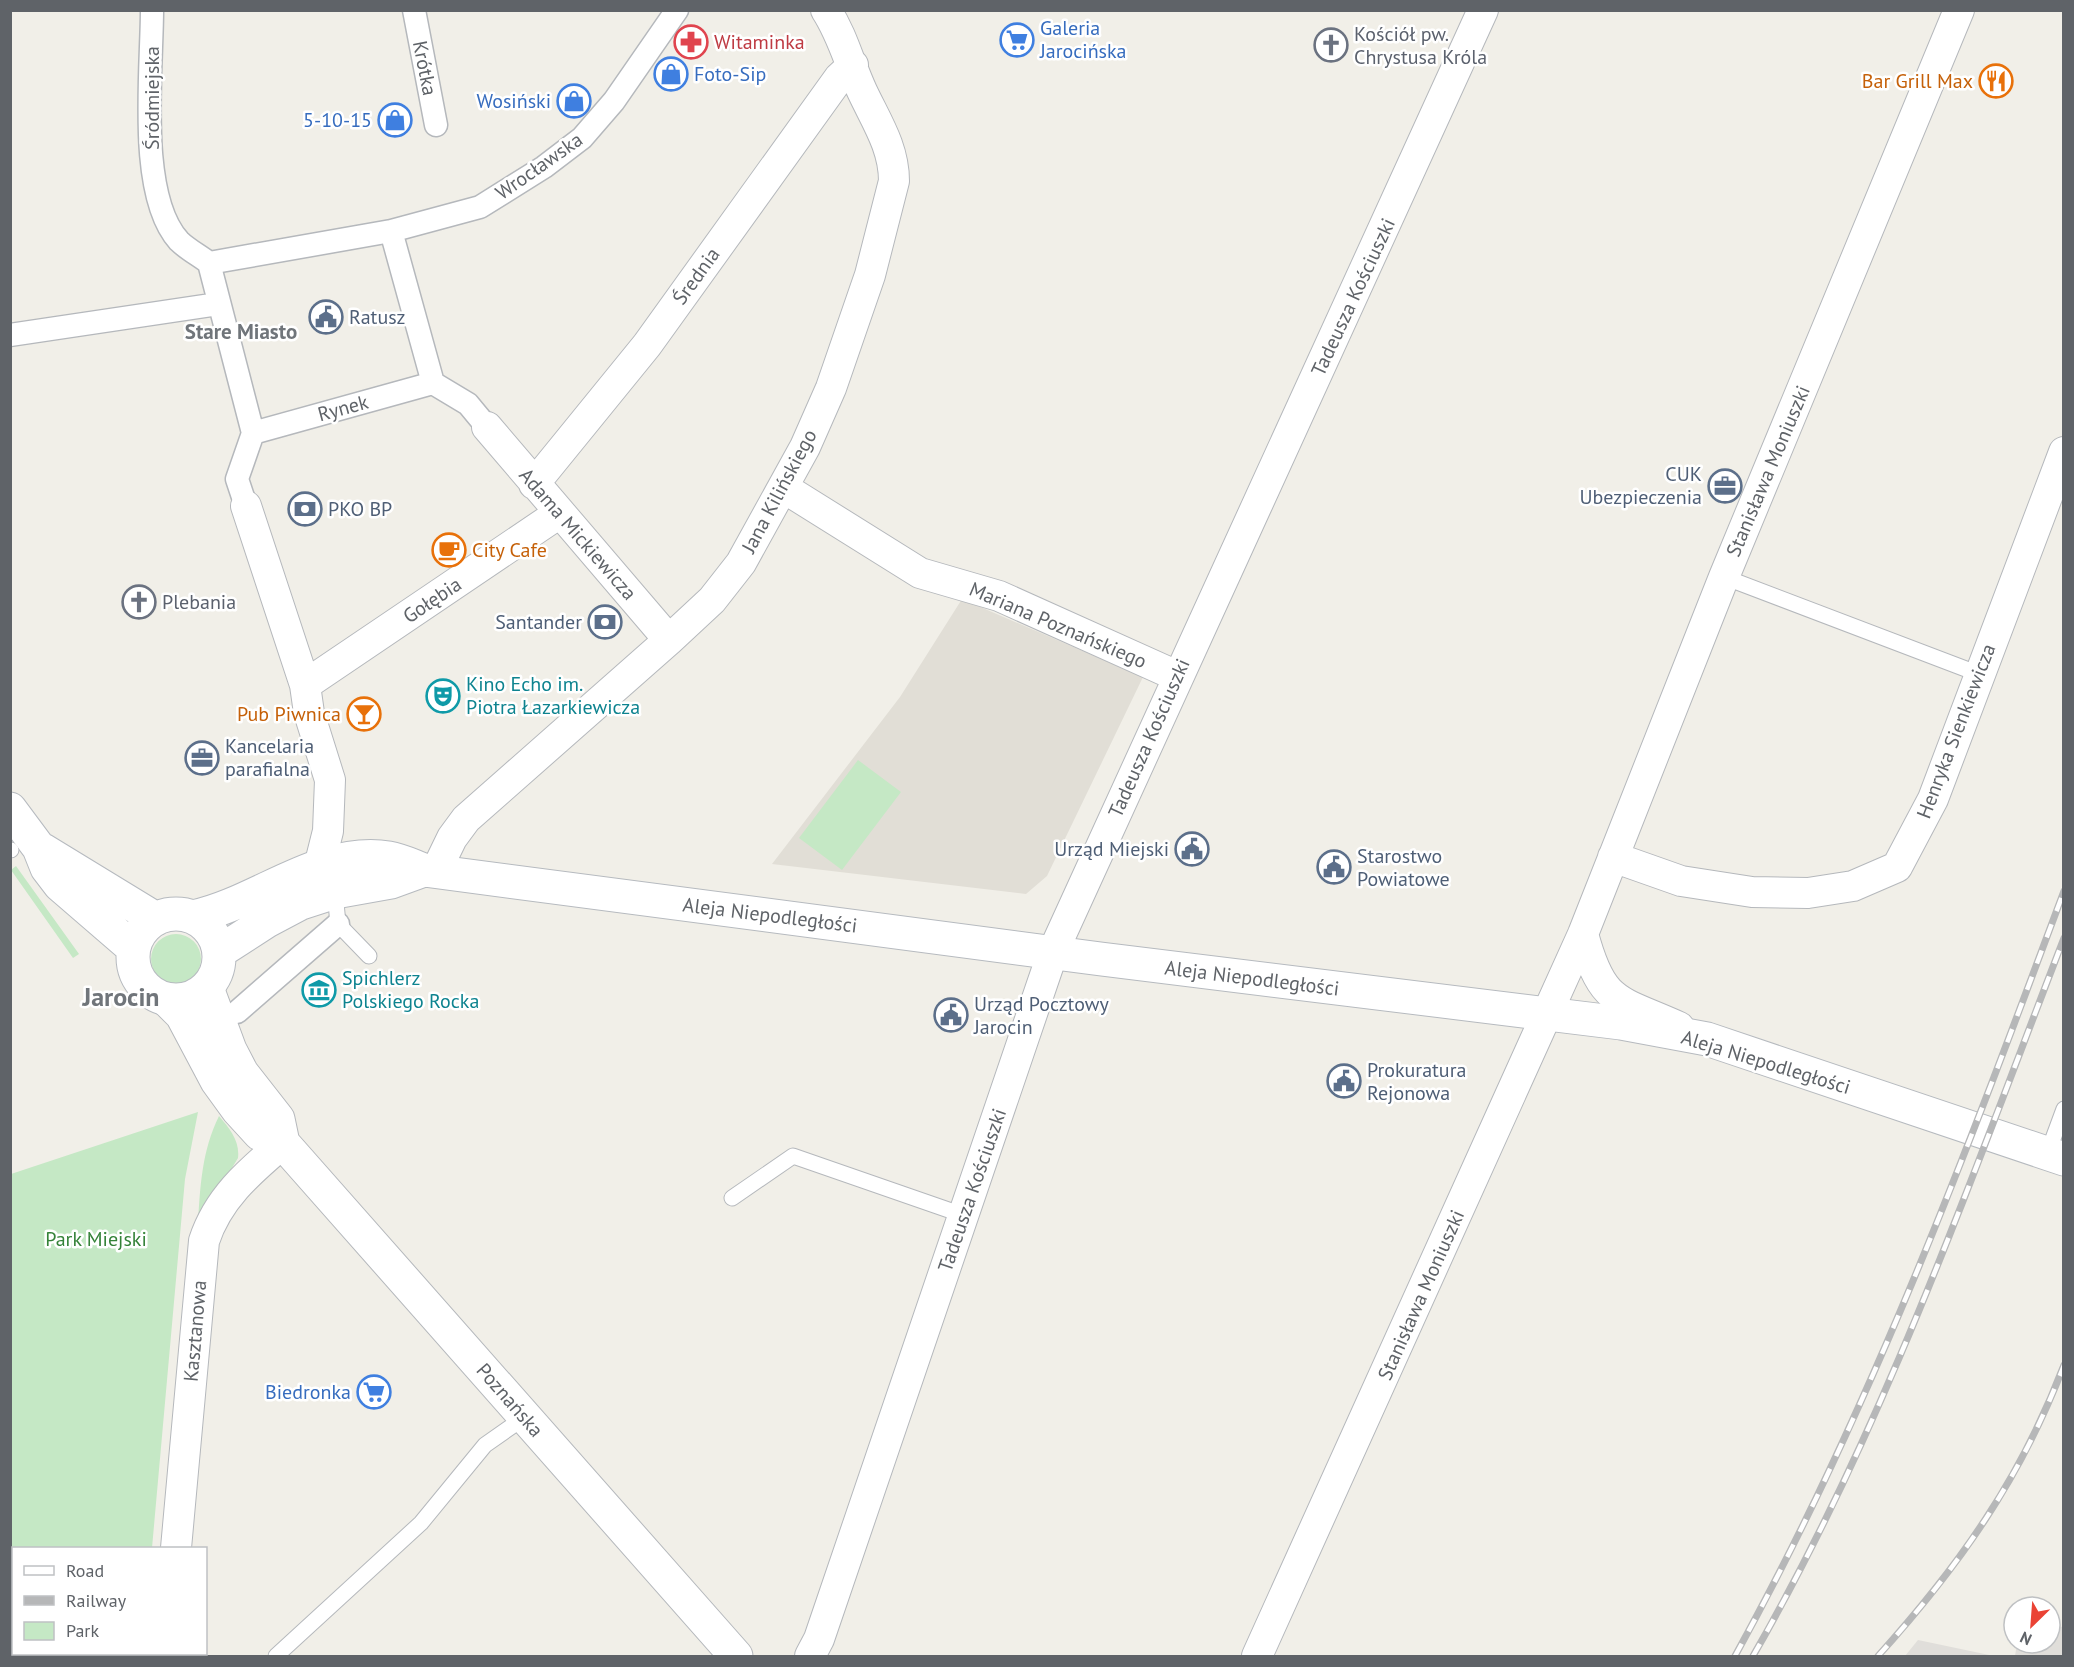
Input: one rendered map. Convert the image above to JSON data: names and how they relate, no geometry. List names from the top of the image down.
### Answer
{
  "streets": {
    "main road": ["Aleja Niepodległości", "Poznańska"],
    "street": [
      "Krótka",
      "Śródmiejska",
      "Wrocławska",
      "Średnia",
      "Tadeusza Kościuszki",
      "Rynek",
      "Stanisława Moniuszki",
      "Jana Kilińskiego",
      "Adama Mickiewicza",
      "Gołębia",
      "Mariana Poznańskiego",
      "Henryka Sienkiewicza",
      "Kasztanowa"
    ]
  },
  "crossings": [
    ["Średnia", "Jana Kilińskiego"],
    ["Średnia", "Adama Mickiewicza"],
    ["Tadeusza Kościuszki", "Mariana Poznańskiego"],
    ["Tadeusza Kościuszki", "Aleja Niepodległości"],
    ["Stanisława Moniuszki", "Henryka Sienkiewicza"],
    ["Stanisława Moniuszki", "Aleja Niepodległości"],
    ["Jana Kilińskiego", "Adama Mickiewicza"],
    ["Jana Kilińskiego", "Mariana Poznańskiego"],
    ["Jana Kilińskiego", "Aleja Niepodległości"],
    ["Adama Mickiewicza", "Gołębia"],
    ["Aleja Niepodległości", "Poznańska"],
    ["Kasztanowa", "Poznańska"]
  ],
  "districts": ["Stare Miasto", "Jarocin"],
  "parks": ["Park Miejski"],
  "places": {
    "supermarket": ["Galeria Jarocińska", "Biedronka"],
    "pharmacy": ["Witaminka"],
    "church": ["Kościół pw. Chrystusa Króla", "Plebania"],
    "shop": ["Foto-Sip", "Wosiński", "5-10-15"],
    "restaurant": ["Bar Grill Max"],
    "public building": [
      "Ratusz",
      "Urząd Miejski",
      "Starostwo Powiatowe",
      "Urząd Pocztowy Jarocin",
      "Prokuratura Rejonowa"
    ],
    "office": ["CUK Ubezpieczenia", "Kancelaria parafialna"],
    "bank": ["PKO BP", "Santander"],
    "cafe": ["City Cafe"],
    "theatre": ["Kino Echo im. Piotra Łazarkiewicza"],
    "bar": ["Pub Piwnica"],
    "museum": ["Spichlerz Polskiego Rocka"]
  },
  "legend": ["Road", "Railway", "Park"],
  "north": "bottom left"
}
